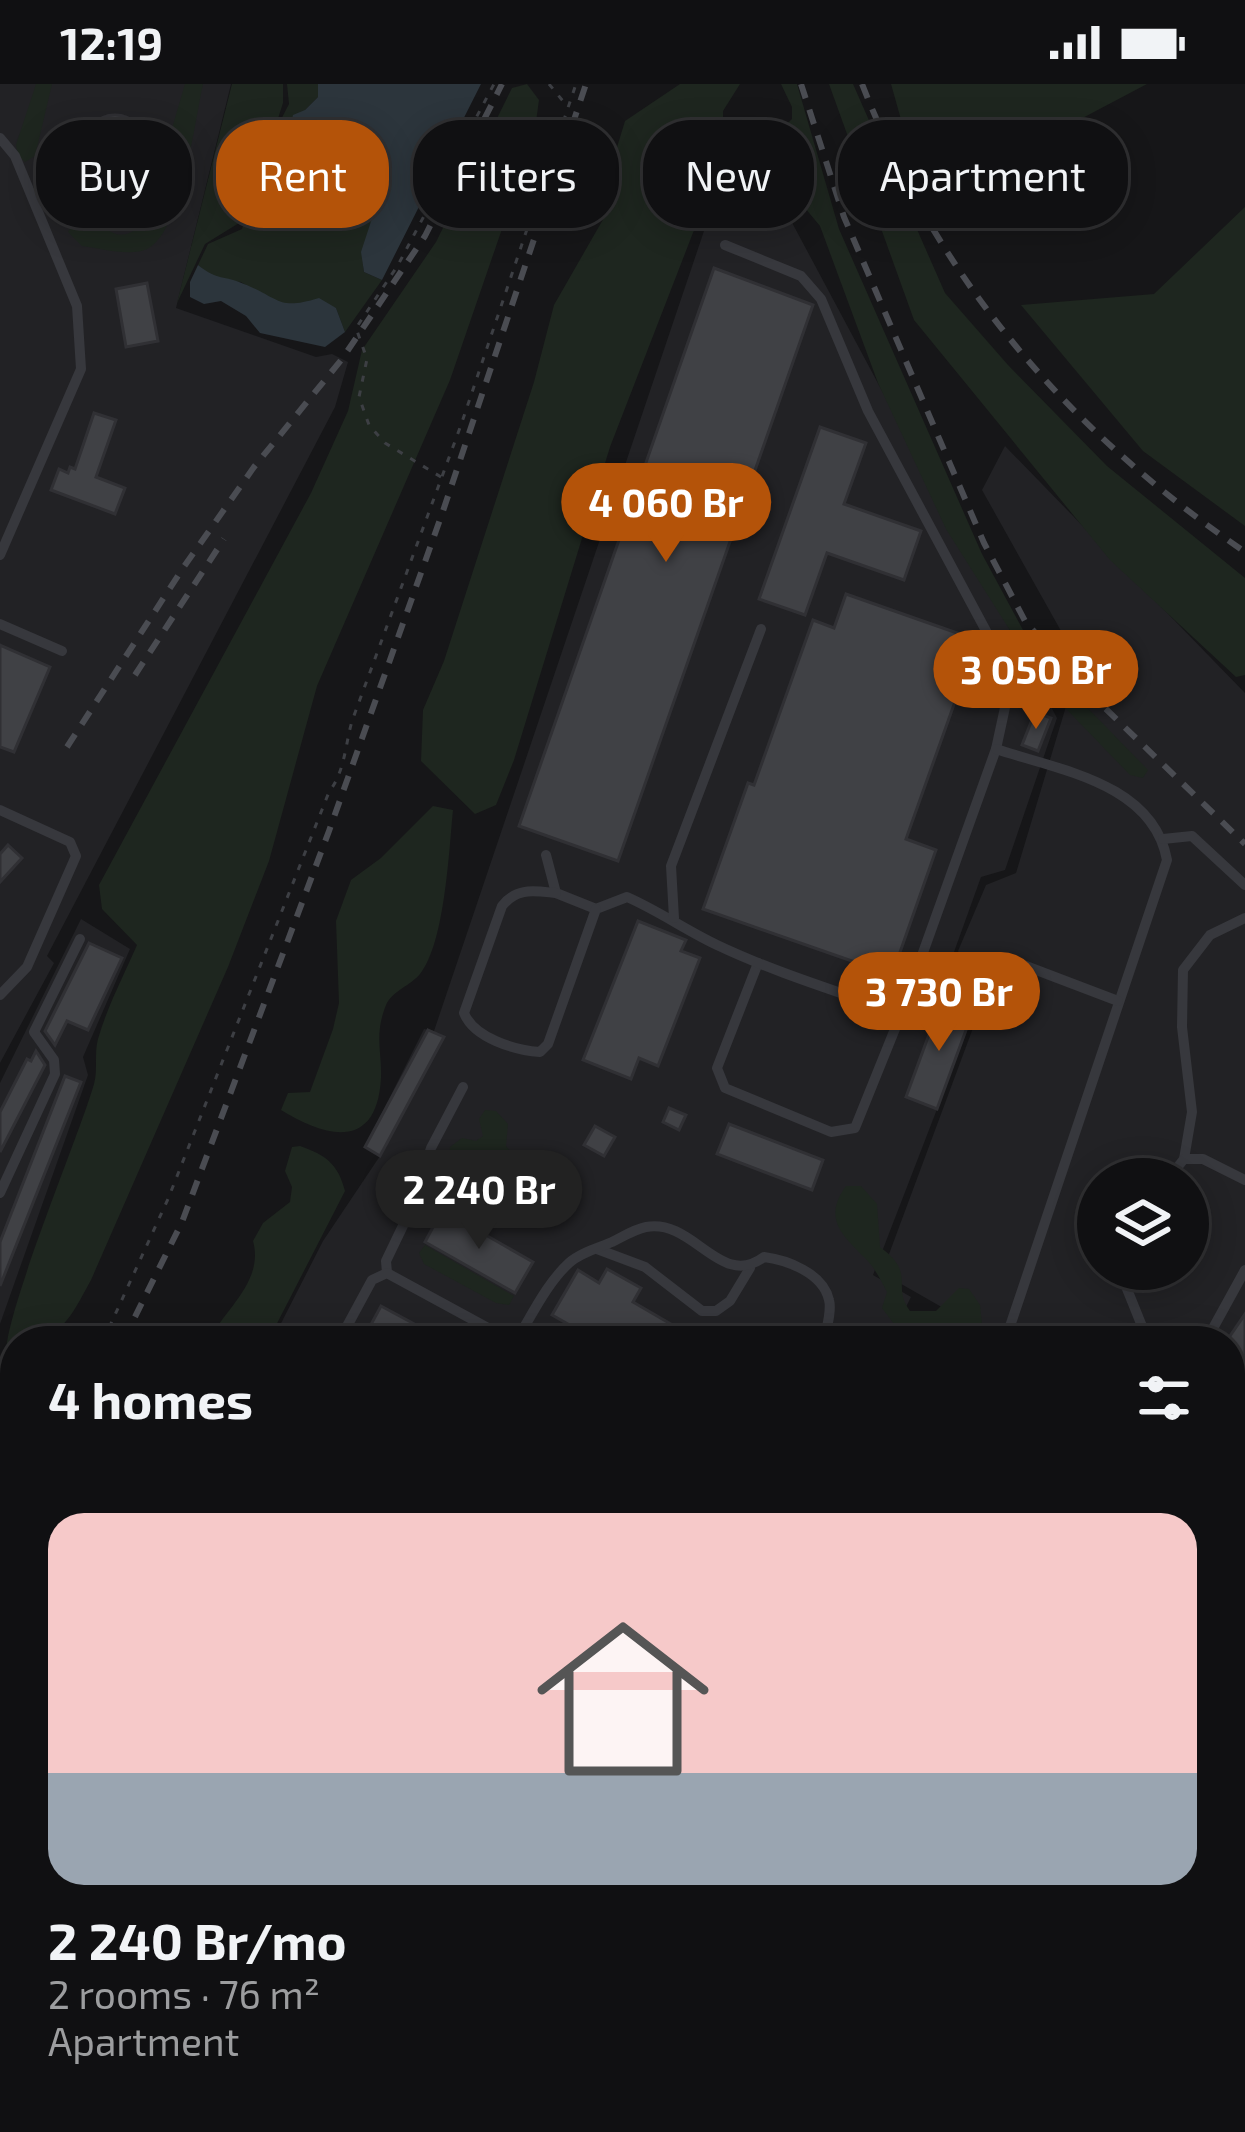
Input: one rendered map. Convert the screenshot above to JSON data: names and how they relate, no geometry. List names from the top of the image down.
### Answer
{
  "page": {
    "status": "12:19",
    "chip": [
      "Buy",
      "Rent",
      "Filters",
      "New",
      "Apartment"
    ],
    "price": [
      "4 060 Br",
      "3 050 Br",
      "3 730 Br",
      "2 240 Br"
    ],
    "heading": "4 homes",
    "list": [
      {
        "name": "2 240 Br/mo",
        "note": "2 rooms · 76 m² · Apartment"
      }
    ]
  }
}
